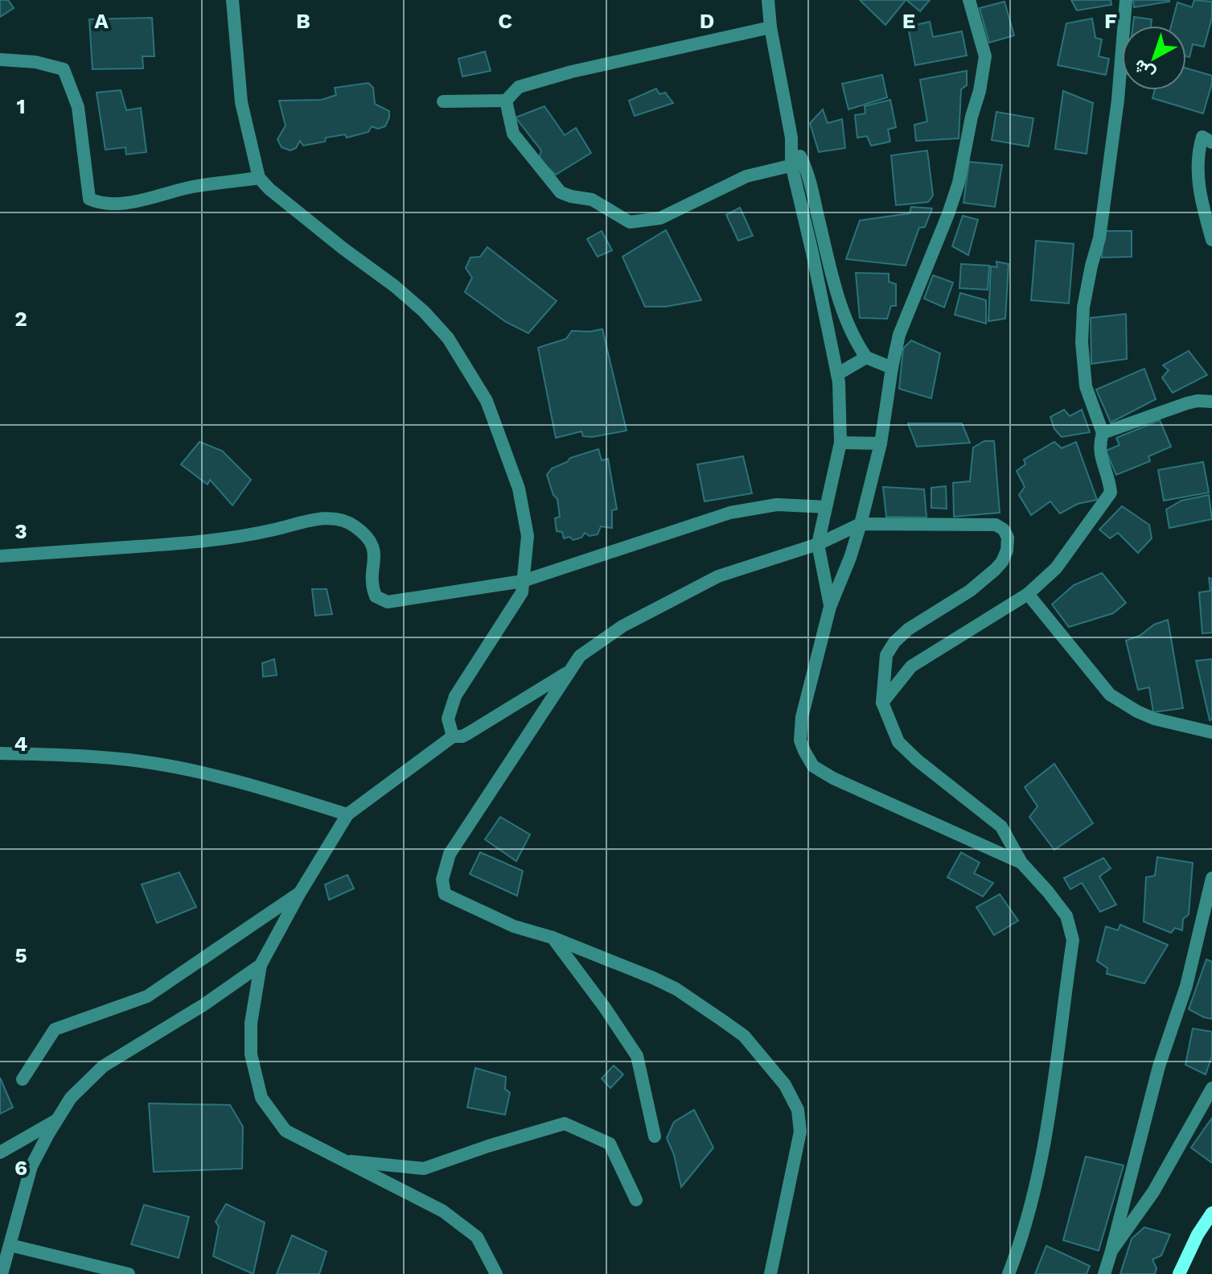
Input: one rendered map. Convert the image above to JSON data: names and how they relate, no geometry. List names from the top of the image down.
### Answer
{
  "north": "bottom left",
  "grid": {
    "columns": [
      "A",
      "B",
      "C",
      "D",
      "E",
      "F"
    ],
    "rows": [
      "1",
      "2",
      "3",
      "4",
      "5",
      "6"
    ]
  }
}
